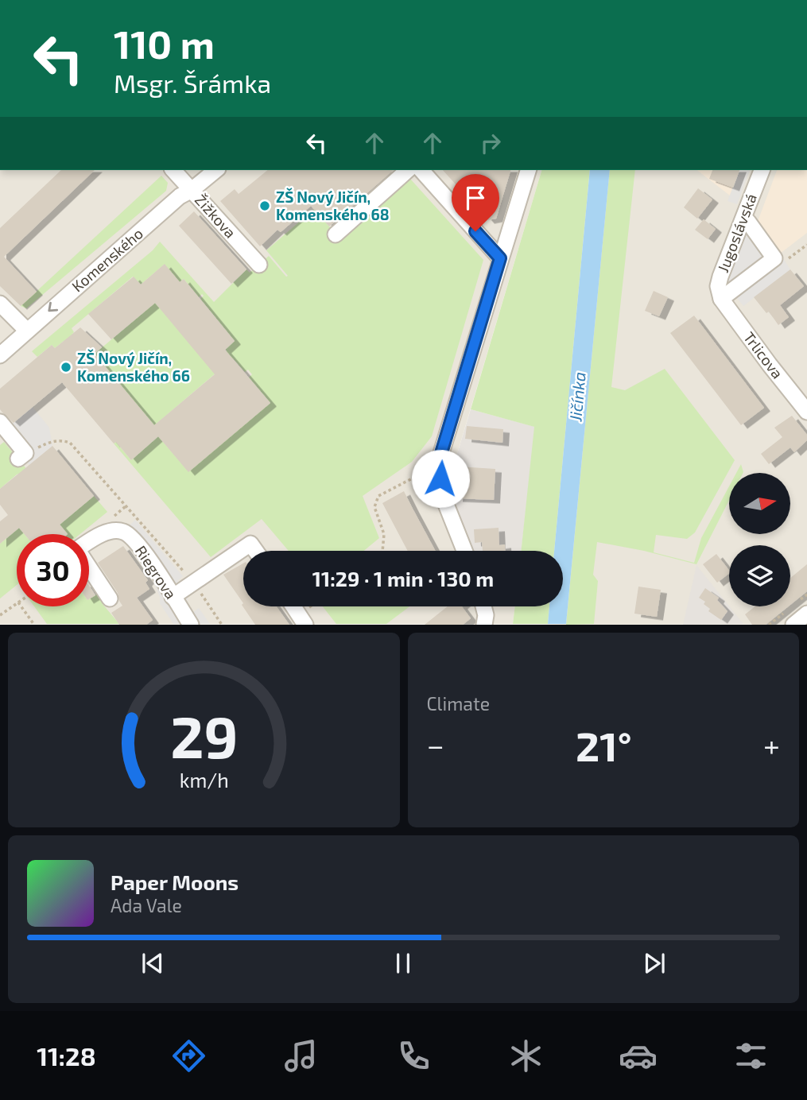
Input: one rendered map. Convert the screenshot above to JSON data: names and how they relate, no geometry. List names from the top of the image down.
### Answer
{
  "streets": {
    "street": [
      "Žižkova",
      "Jugoslávská",
      "Komenského",
      "Trlicova",
      "Riegrova"
    ]
  },
  "crossings": [
    ["Žižkova", "Komenského"],
    ["Jugoslávská", "Trlicova"]
  ],
  "one_way": ["Komenského"],
  "water": ["Jičínka"],
  "places": ["ZŠ Nový Jičín, Komenského 68", "ZŠ Nový Jičín, Komenského 66"],
  "north": "right",
  "page": {
    "turn": ["110 m", "Msgr. Šrámka"],
    "limit": "30",
    "trip": "11:29 · 1 min · 130 m",
    "tile": "Climate",
    "heat": ["−", "21°", "+"],
    "song": ["Paper Moons", "Ada Vale"],
    "tabs": "11:28",
    "gauge": ["29", "km/h"]
  }
}
